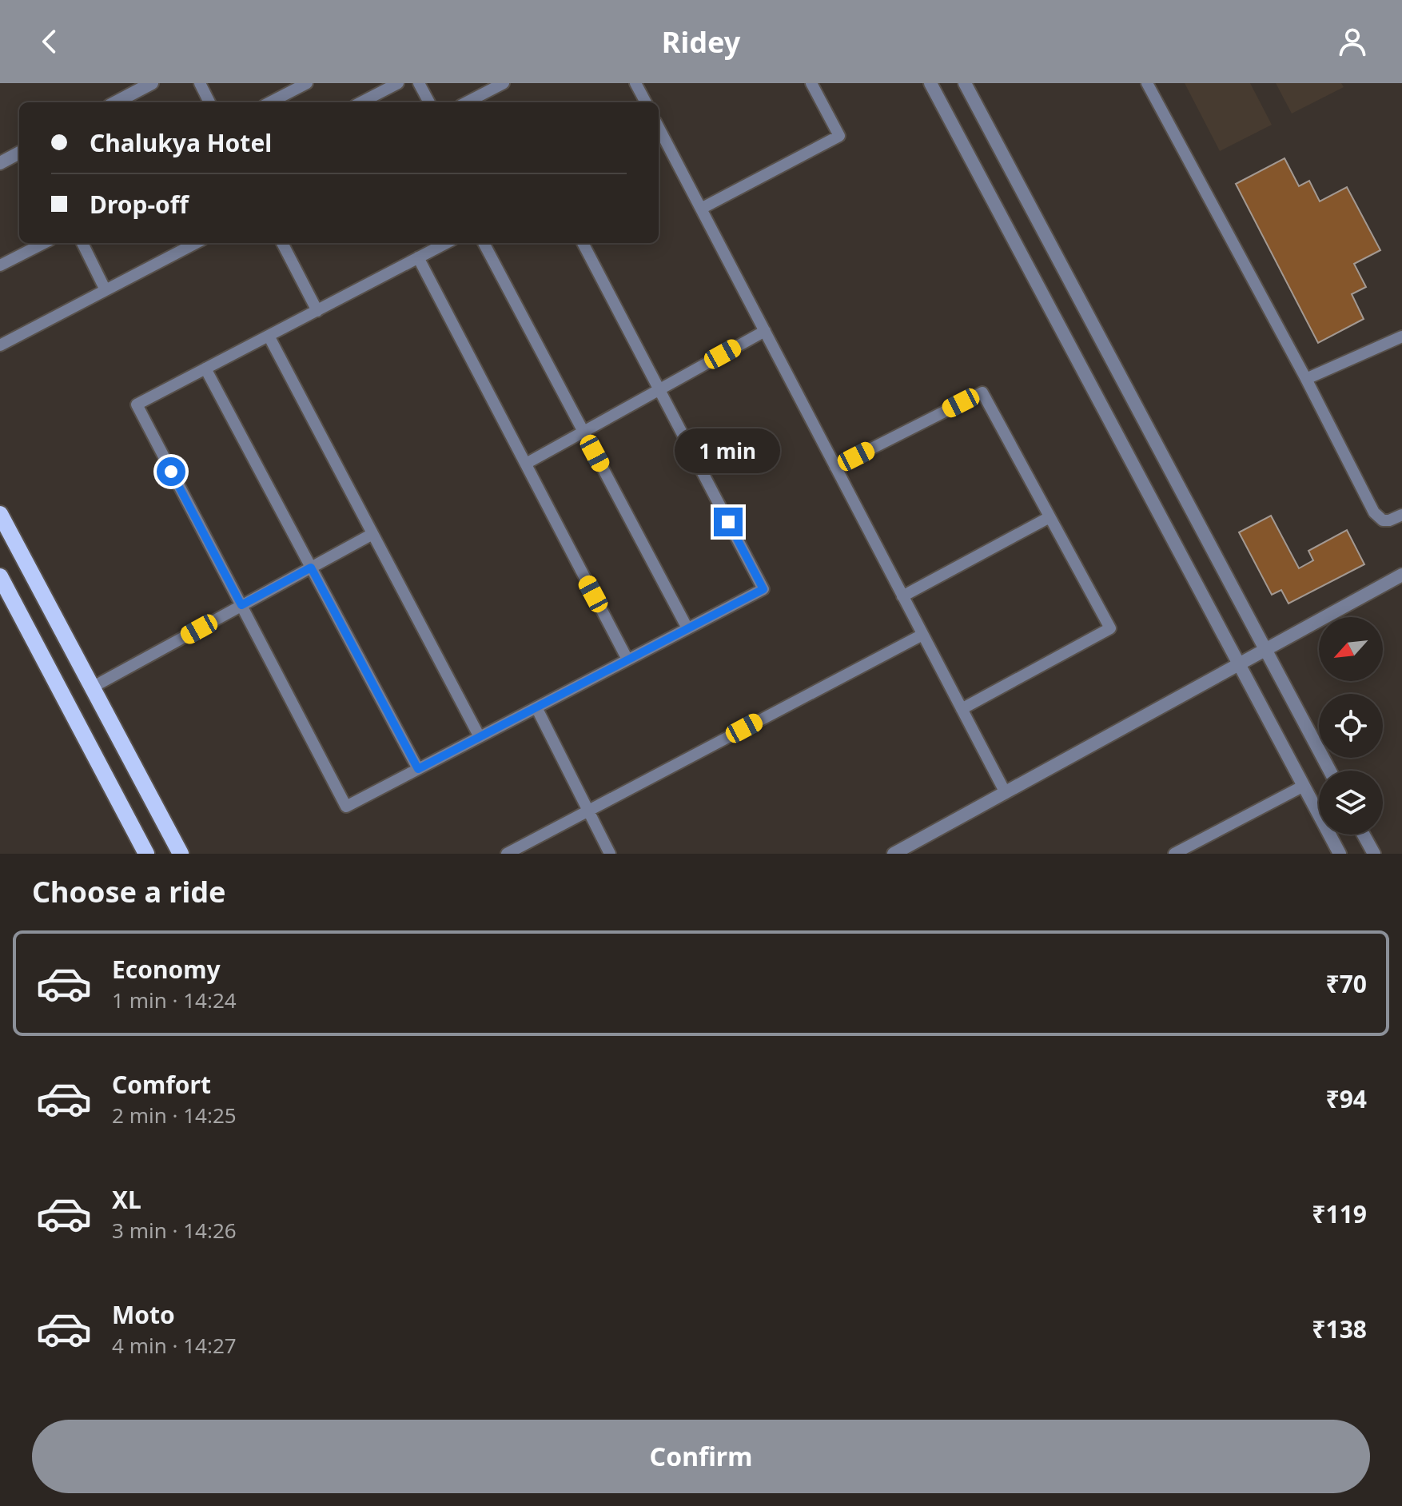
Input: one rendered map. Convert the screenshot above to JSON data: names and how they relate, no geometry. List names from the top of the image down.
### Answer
{
  "north": "bottom left",
  "page": {
    "header": "Ridey",
    "banner": ["Chalukya Hotel", "Drop-off"],
    "bubble": "1 min",
    "heading": "Choose a ride",
    "list": [
      {
        "name": "Economy",
        "note": "1 min · 14:24",
        "value": "₹70"
      },
      {
        "name": "Comfort",
        "note": "2 min · 14:25",
        "value": "₹94"
      },
      {
        "name": "XL",
        "note": "3 min · 14:26",
        "value": "₹119"
      },
      {
        "name": "Moto",
        "note": "4 min · 14:27",
        "value": "₹138"
      }
    ],
    "buttons": "Confirm"
  }
}
